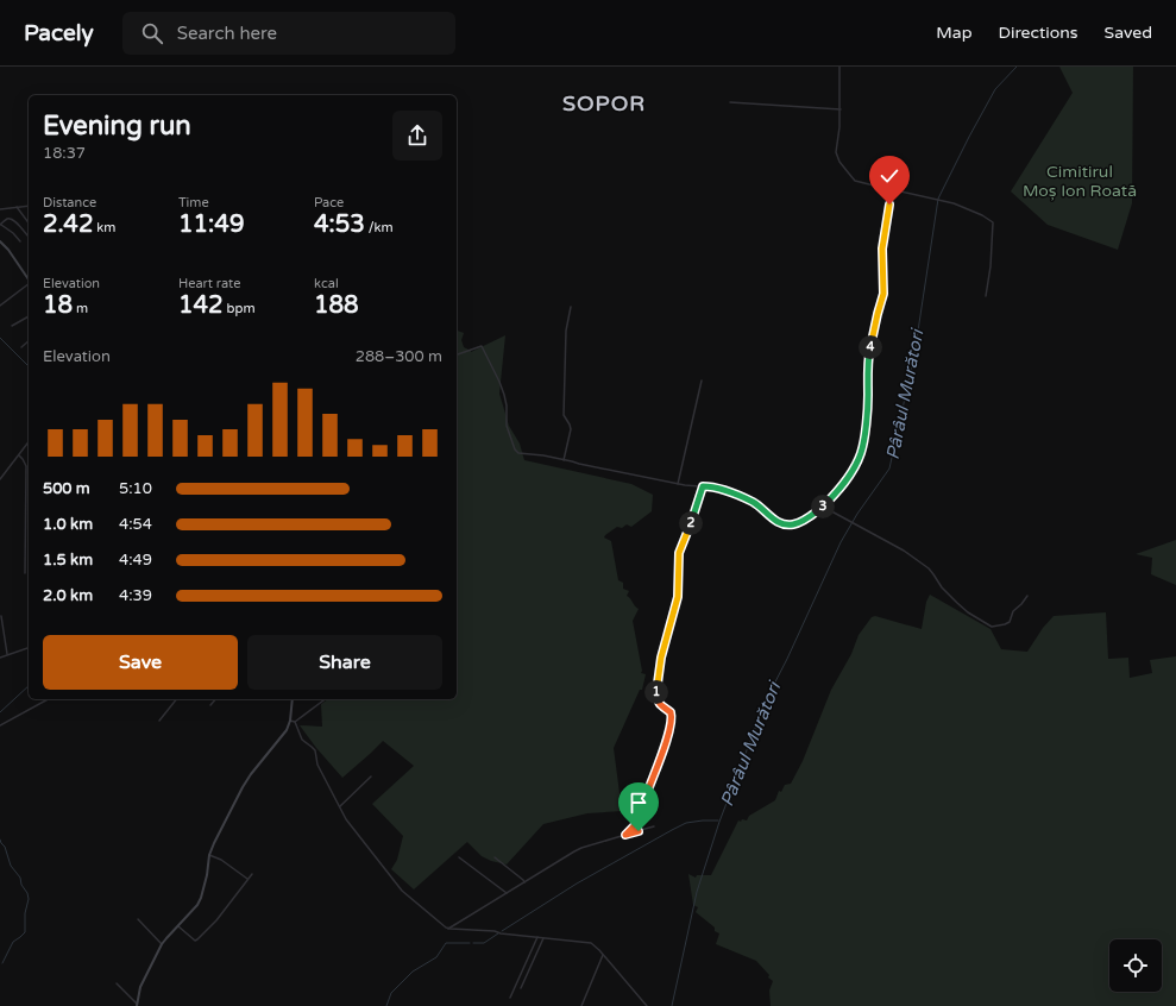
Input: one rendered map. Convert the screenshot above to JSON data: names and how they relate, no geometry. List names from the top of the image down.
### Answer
{
  "districts": ["SOPOR"],
  "water": ["Pârâul Murători"],
  "parks": ["Cimitirul Moș Ion Roată"],
  "page": {
    "header": "Pacely",
    "search": "Search here",
    "nav": ["Map", "Directions", "Saved"],
    "heading": ["Evening run", "18:37"],
    "stats": [
      ["Distance", "2.42 km"],
      ["Time", "11:49"],
      ["Pace", "4:53 /km"],
      ["Elevation", "18 m"],
      ["Heart rate", "142 bpm"],
      ["kcal", "188"]
    ],
    "pins": [
      "4",
      "3",
      "2",
      "1"
    ],
    "chart": ["Elevation", "288–300 m"],
    "list": [
      {
        "name": "500 m",
        "note": "5:10"
      },
      {
        "name": "1.0 km",
        "note": "4:54"
      },
      {
        "name": "1.5 km",
        "note": "4:49"
      },
      {
        "name": "2.0 km",
        "note": "4:39"
      }
    ],
    "buttons": ["Save", "Share"]
  }
}
